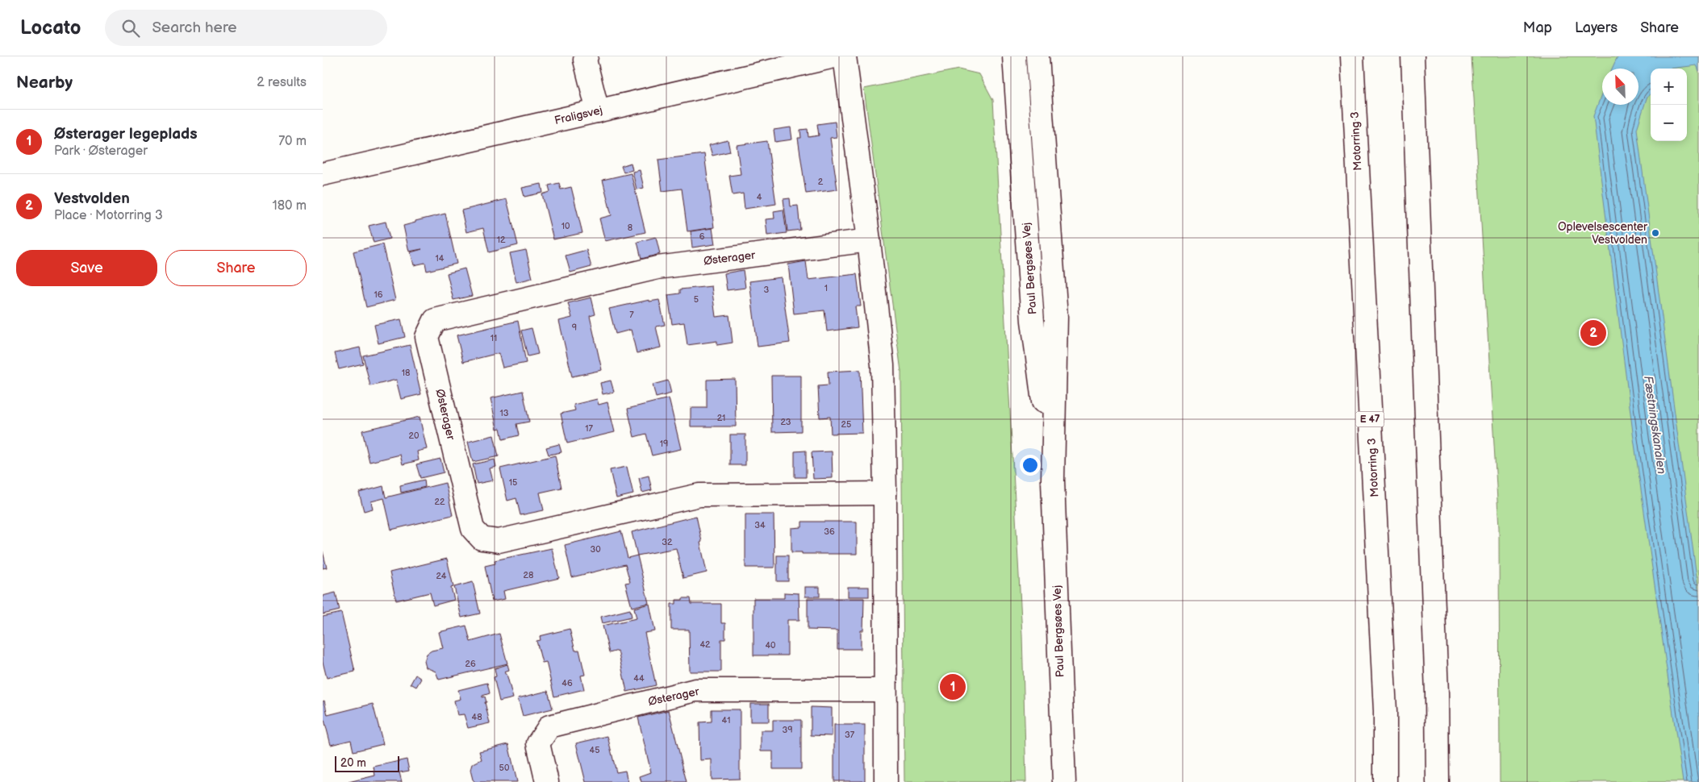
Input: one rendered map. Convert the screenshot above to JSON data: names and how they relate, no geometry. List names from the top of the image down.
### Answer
{
  "streets": {
    "main road": [
      "Fraligsvej",
      "Motorring 3",
      "Østerager",
      "Paul Bergsøes Vej",
      "E 47"
    ]
  },
  "water": ["Fæstningskanalen"],
  "places": ["Oplevelsescenter Vestvolden"],
  "house_numbers": [
    "2",
    "4",
    "10",
    "8",
    "6",
    "12",
    "14",
    "1",
    "3",
    "16",
    "5",
    "7",
    "9",
    "11",
    "18",
    "13",
    "21",
    "23",
    "25",
    "17",
    "20",
    "19",
    "15",
    "22",
    "34",
    "36",
    "32",
    "30",
    "28",
    "24",
    "42",
    "40",
    "26",
    "44",
    "46",
    "48",
    "41",
    "39",
    "37",
    "45",
    "50"
  ],
  "scale_bar": "20 m",
  "north": "top left",
  "page": {
    "header": "Locato",
    "search": "Search here",
    "nav": ["Map", "Layers", "Share"],
    "heading": ["Nearby", "2 results"],
    "map_buttons": ["+", "−"],
    "list": [
      {
        "mark": "1",
        "name": "Østerager legeplads",
        "note": "Park · Østerager",
        "value": "70 m"
      },
      {
        "mark": "2",
        "name": "Vestvolden",
        "note": "Place · Motorring 3",
        "value": "180 m"
      }
    ],
    "buttons": ["Save", "Share"],
    "pins": ["2", "1"],
    "scale": "20 m"
  }
}
